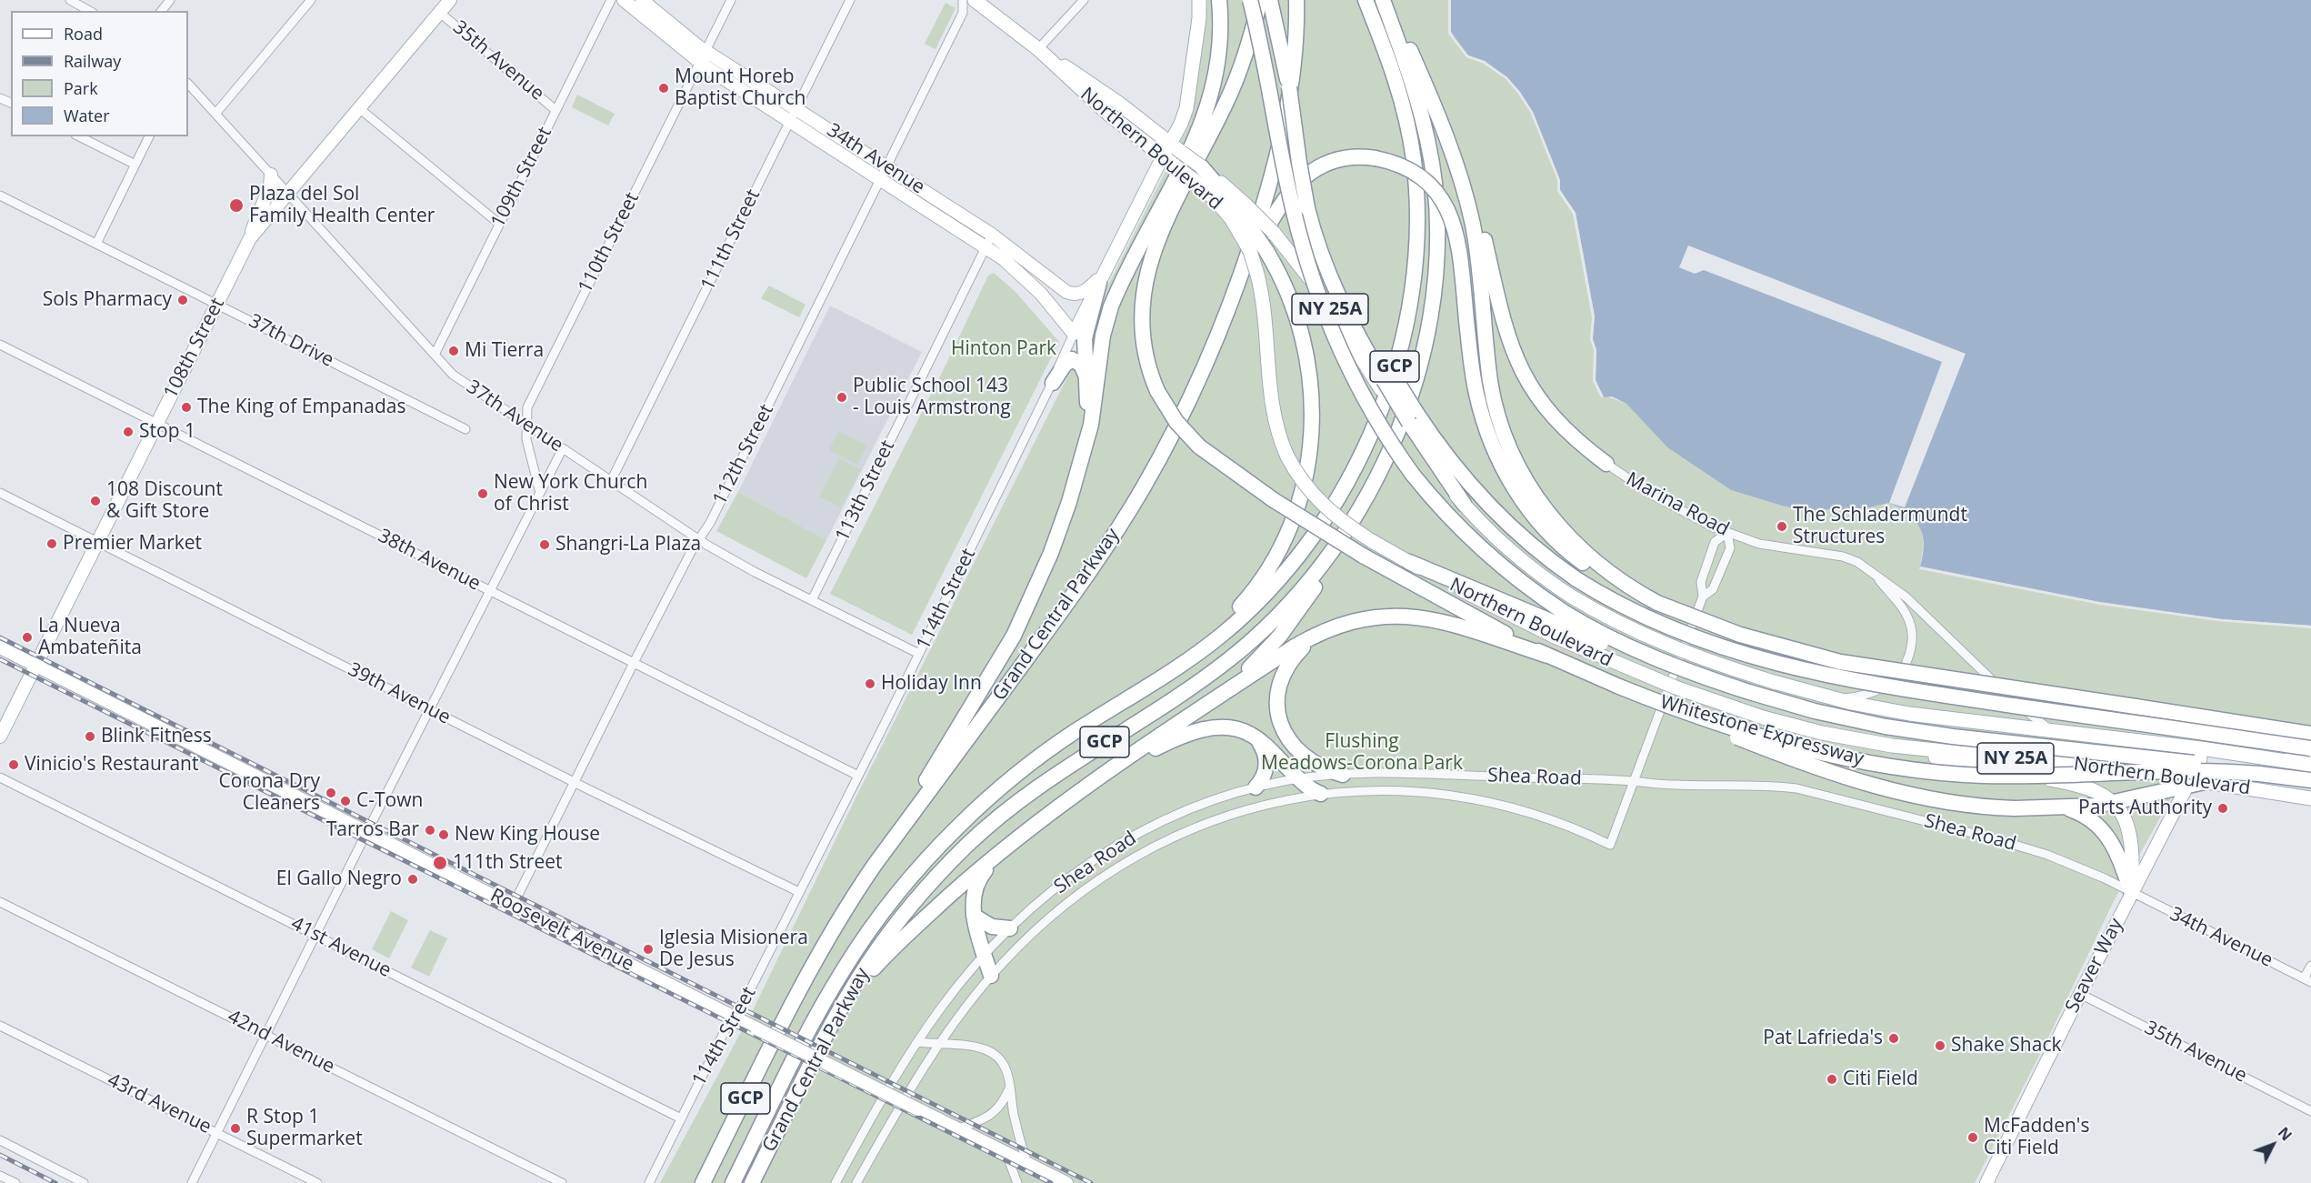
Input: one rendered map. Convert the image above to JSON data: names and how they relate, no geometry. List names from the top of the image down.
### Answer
{
  "streets": {
    "highway": ["GCP", "Grand Central Parkway", "Whitestone Expressway"],
    "main road": [
      "Northern Boulevard",
      "34th Avenue",
      "NY 25A",
      "108th Street",
      "114th Street",
      "Roosevelt Avenue",
      "Seaver Way"
    ],
    "street": [
      "35th Avenue",
      "109th Street",
      "111th Street",
      "110th Street",
      "37th Drive",
      "37th Avenue",
      "112th Street",
      "113th Street",
      "Marina Road",
      "38th Avenue",
      "39th Avenue",
      "Shea Road",
      "41st Avenue",
      "42nd Avenue",
      "43rd Avenue"
    ]
  },
  "crossings": [
    ["35th Avenue", "109th Street"],
    ["35th Avenue", "108th Street"],
    ["35th Avenue", "Seaver Way"],
    ["Northern Boulevard", "Marina Road"],
    ["Northern Boulevard", "114th Street"],
    ["Northern Boulevard", "Seaver Way"],
    ["34th Avenue", "111th Street"],
    ["34th Avenue", "110th Street"],
    ["34th Avenue", "112th Street"],
    ["34th Avenue", "113th Street"],
    ["34th Avenue", "114th Street"],
    ["34th Avenue", "Shea Road"],
    ["34th Avenue", "Seaver Way"],
    ["109th Street", "37th Avenue"],
    ["111th Street", "37th Avenue"],
    ["110th Street", "37th Avenue"],
    ["37th Drive", "108th Street"],
    ["108th Street", "37th Avenue"],
    ["108th Street", "38th Avenue"],
    ["108th Street", "39th Avenue"],
    ["108th Street", "Roosevelt Avenue"],
    ["37th Avenue", "112th Street"],
    ["37th Avenue", "113th Street"],
    ["37th Avenue", "114th Street"],
    ["112th Street", "38th Avenue"],
    ["112th Street", "39th Avenue"],
    ["112th Street", "Roosevelt Avenue"],
    ["38th Avenue", "114th Street"],
    ["114th Street", "39th Avenue"],
    ["114th Street", "Roosevelt Avenue"],
    ["114th Street", "41st Avenue"],
    ["Shea Road", "Seaver Way"]
  ],
  "parks": ["Hinton Park", "Flushing Meadows-Corona Park"],
  "places": [
    "Mount Horeb Baptist Church",
    "Plaza del Sol Family Health Center",
    "Sols Pharmacy",
    "Mi Tierra",
    "Public School 143 - Louis Armstrong",
    "The King of Empanadas",
    "Stop 1",
    "New York Church of Christ",
    "108 Discount & Gift Store",
    "The Schladermundt Structures",
    "Premier Market",
    "Shangri-La Plaza",
    "La Nueva Ambateñita",
    "Holiday Inn",
    "Blink Fitness",
    "Vinicio's Restaurant",
    "Corona Dry Cleaners",
    "C-Town",
    "Parts Authority",
    "Tarros Bar",
    "New King House",
    "111th Street",
    "El Gallo Negro",
    "Iglesia Misionera De Jesus",
    "Pat Lafrieda's",
    "Shake Shack",
    "Citi Field",
    "R Stop 1 Supermarket",
    "McFadden's Citi Field"
  ],
  "legend": [
    "Road",
    "Railway",
    "Park",
    "Water"
  ],
  "north": "top right"
}
